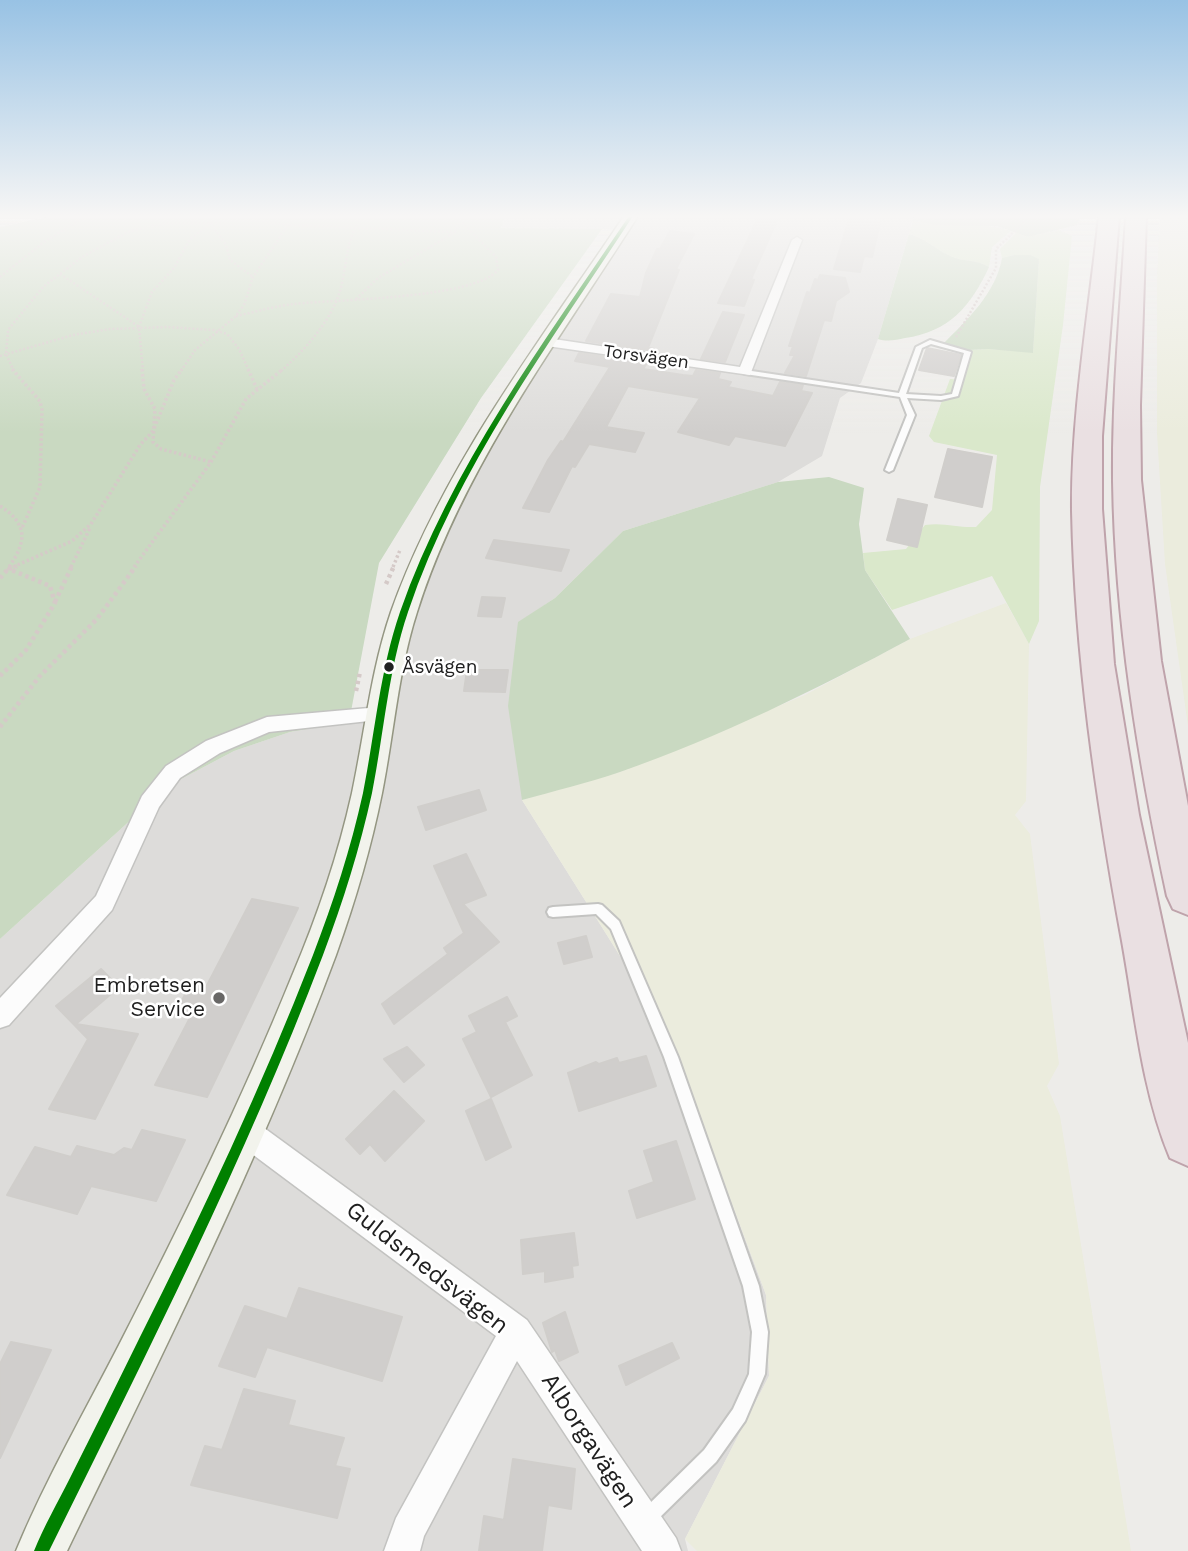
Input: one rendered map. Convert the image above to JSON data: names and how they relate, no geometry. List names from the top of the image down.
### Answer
{
  "streets": {
    "street": ["Torsvägen", "Guldsmedsvägen", "Alborgavägen"]
  },
  "crossings": [
    ["Guldsmedsvägen", "Alborgavägen"]
  ],
  "places": ["Åsvägen", "Embretsen Service"]
}
